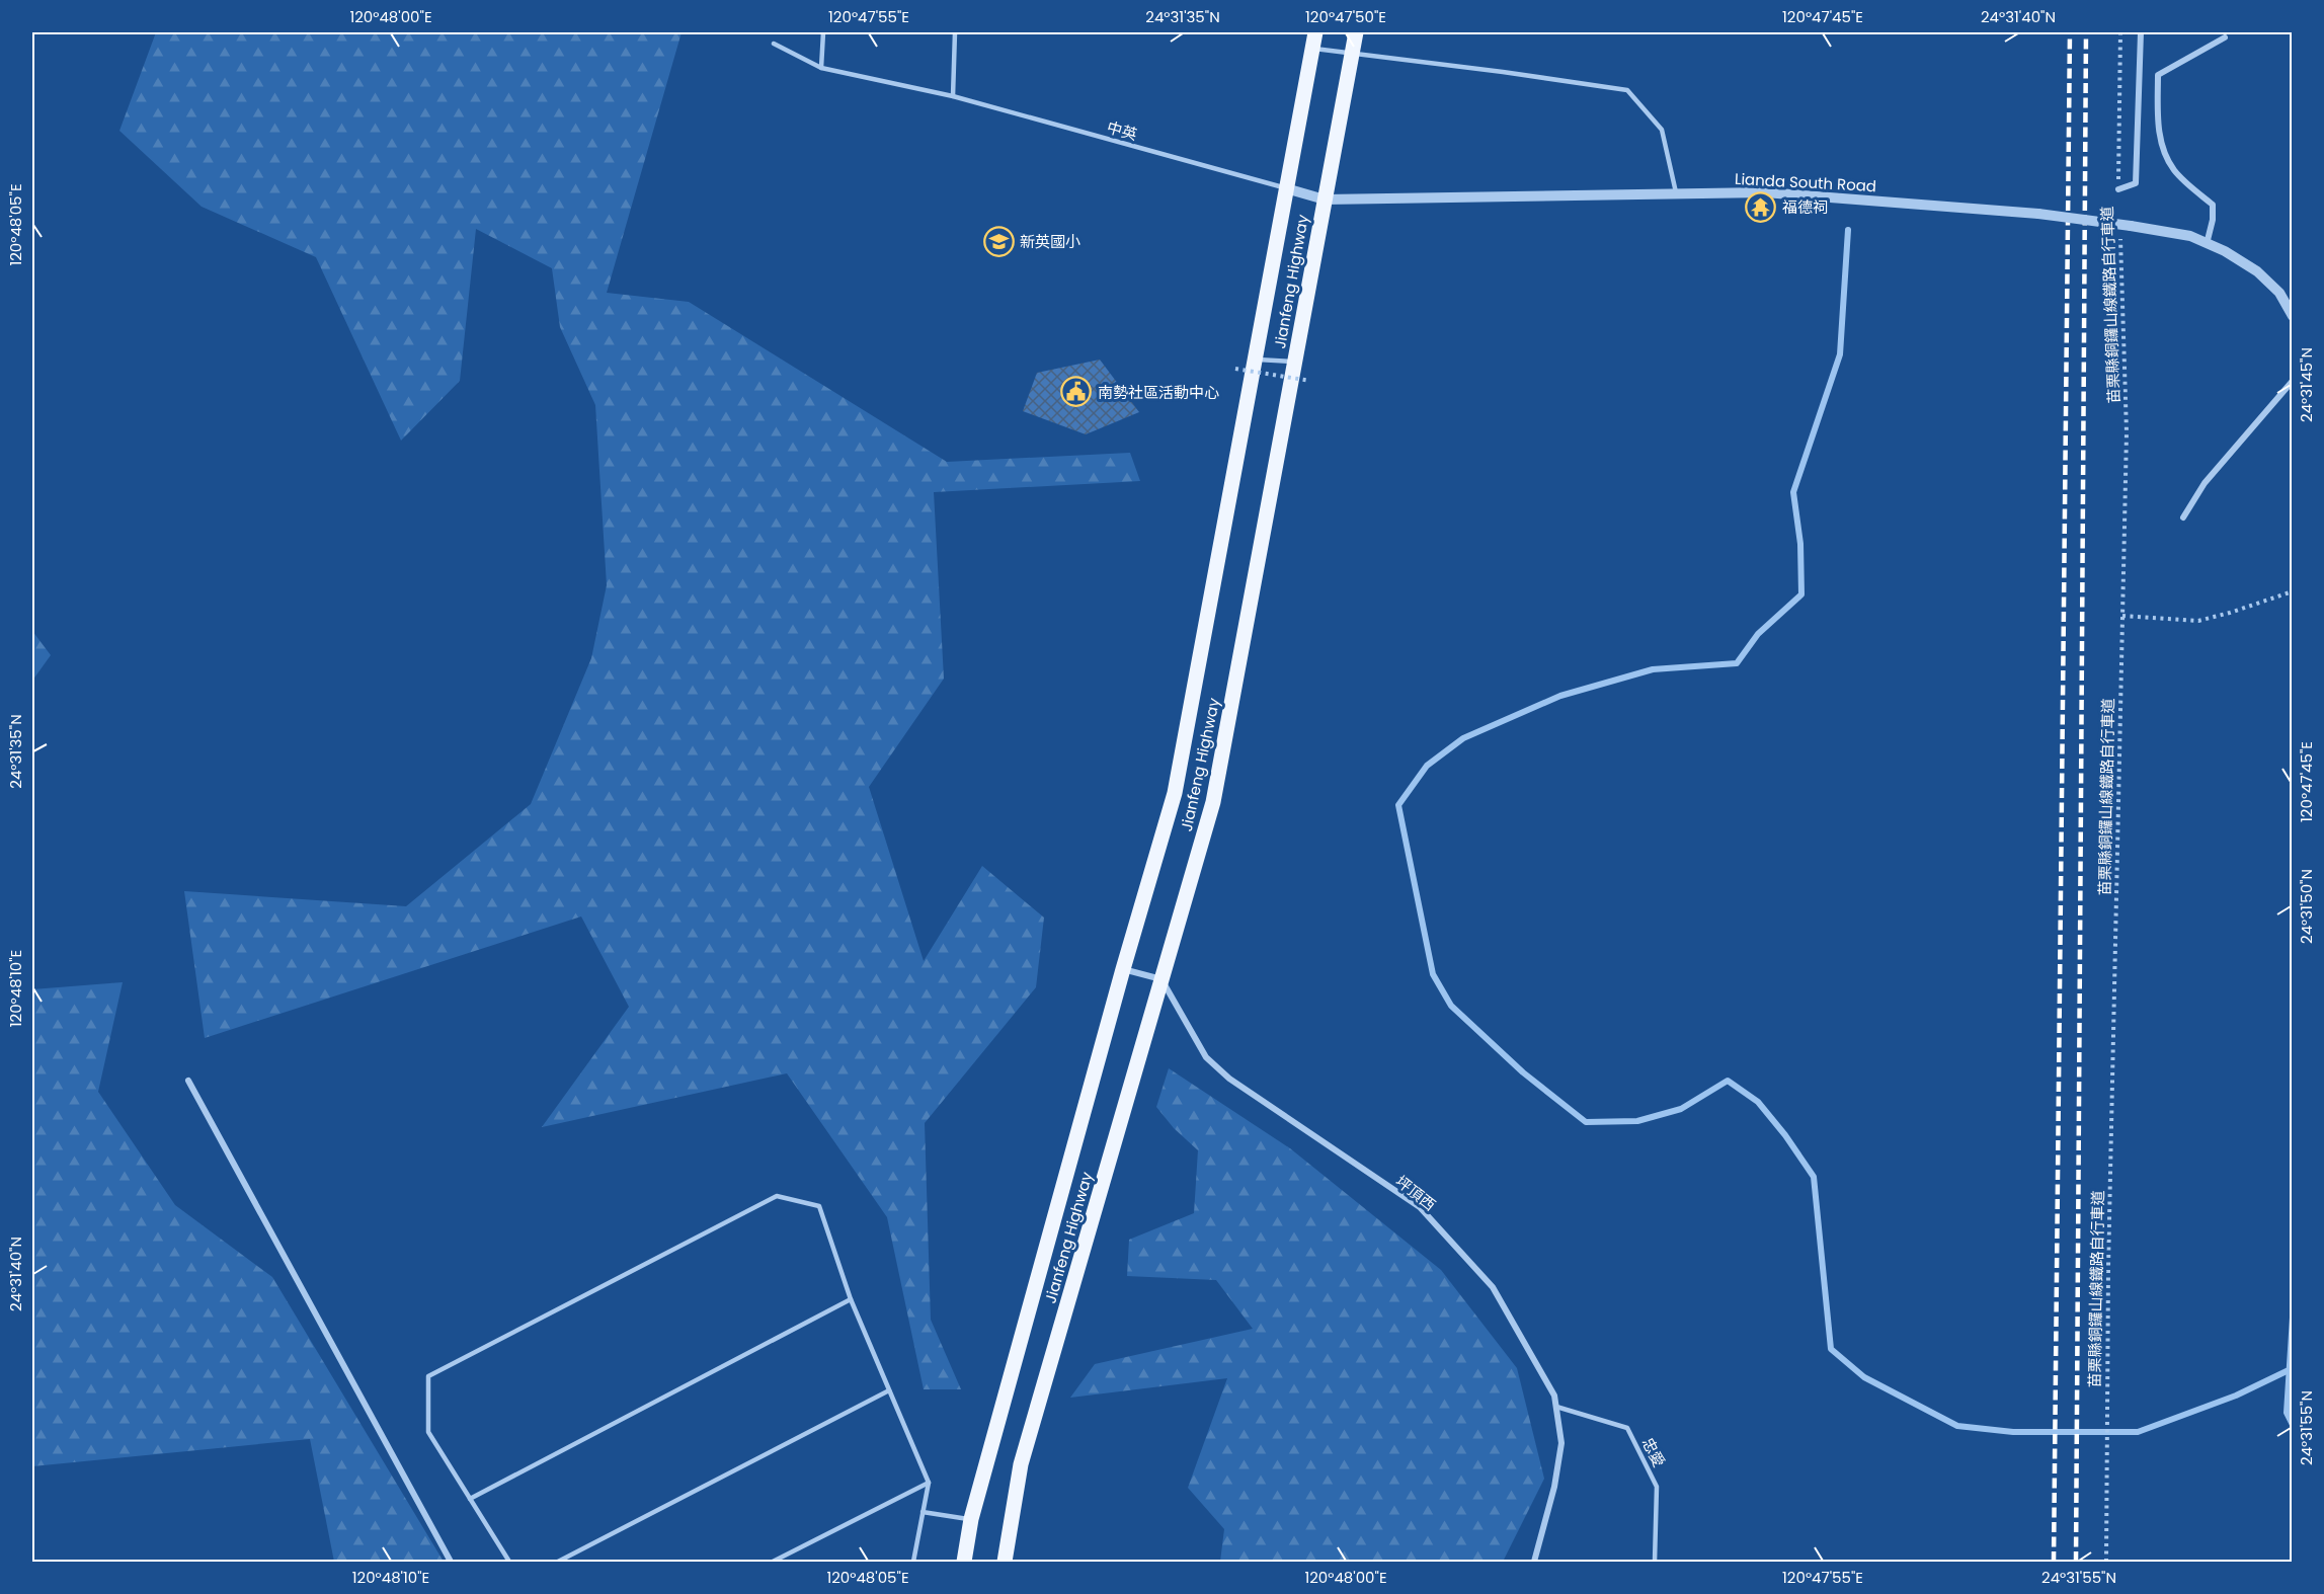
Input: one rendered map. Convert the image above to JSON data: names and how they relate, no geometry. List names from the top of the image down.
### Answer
{
  "streets": {
    "main road": ["Jianfeng Highway"],
    "street": ["Lianda South Road", "坪頂西"],
    "lane": ["中英", "忠愛"],
    "path": ["苗栗縣銅鑼山線鐵路自行車道"]
  },
  "crossings": [
    ["中英", "Lianda South Road"],
    ["中英", "Jianfeng Highway"],
    ["Lianda South Road", "Jianfeng Highway"],
    ["Jianfeng Highway", "坪頂西"],
    ["坪頂西", "忠愛"]
  ],
  "places": {
    "temple": ["福德祠"],
    "school or university": ["新英國小"],
    "public building": ["南勢社區活動中心"]
  },
  "coordinates": [
    "120°48'00\"E",
    "120°47'55\"E",
    "24°31'35\"N",
    "120°47'50\"E",
    "120°47'45\"E",
    "24°31'40\"N",
    "120°48'05\"E",
    "24°31'45\"N",
    "24°31'50\"N",
    "120°48'10\"E",
    "24°31'55\"N"
  ]
}
